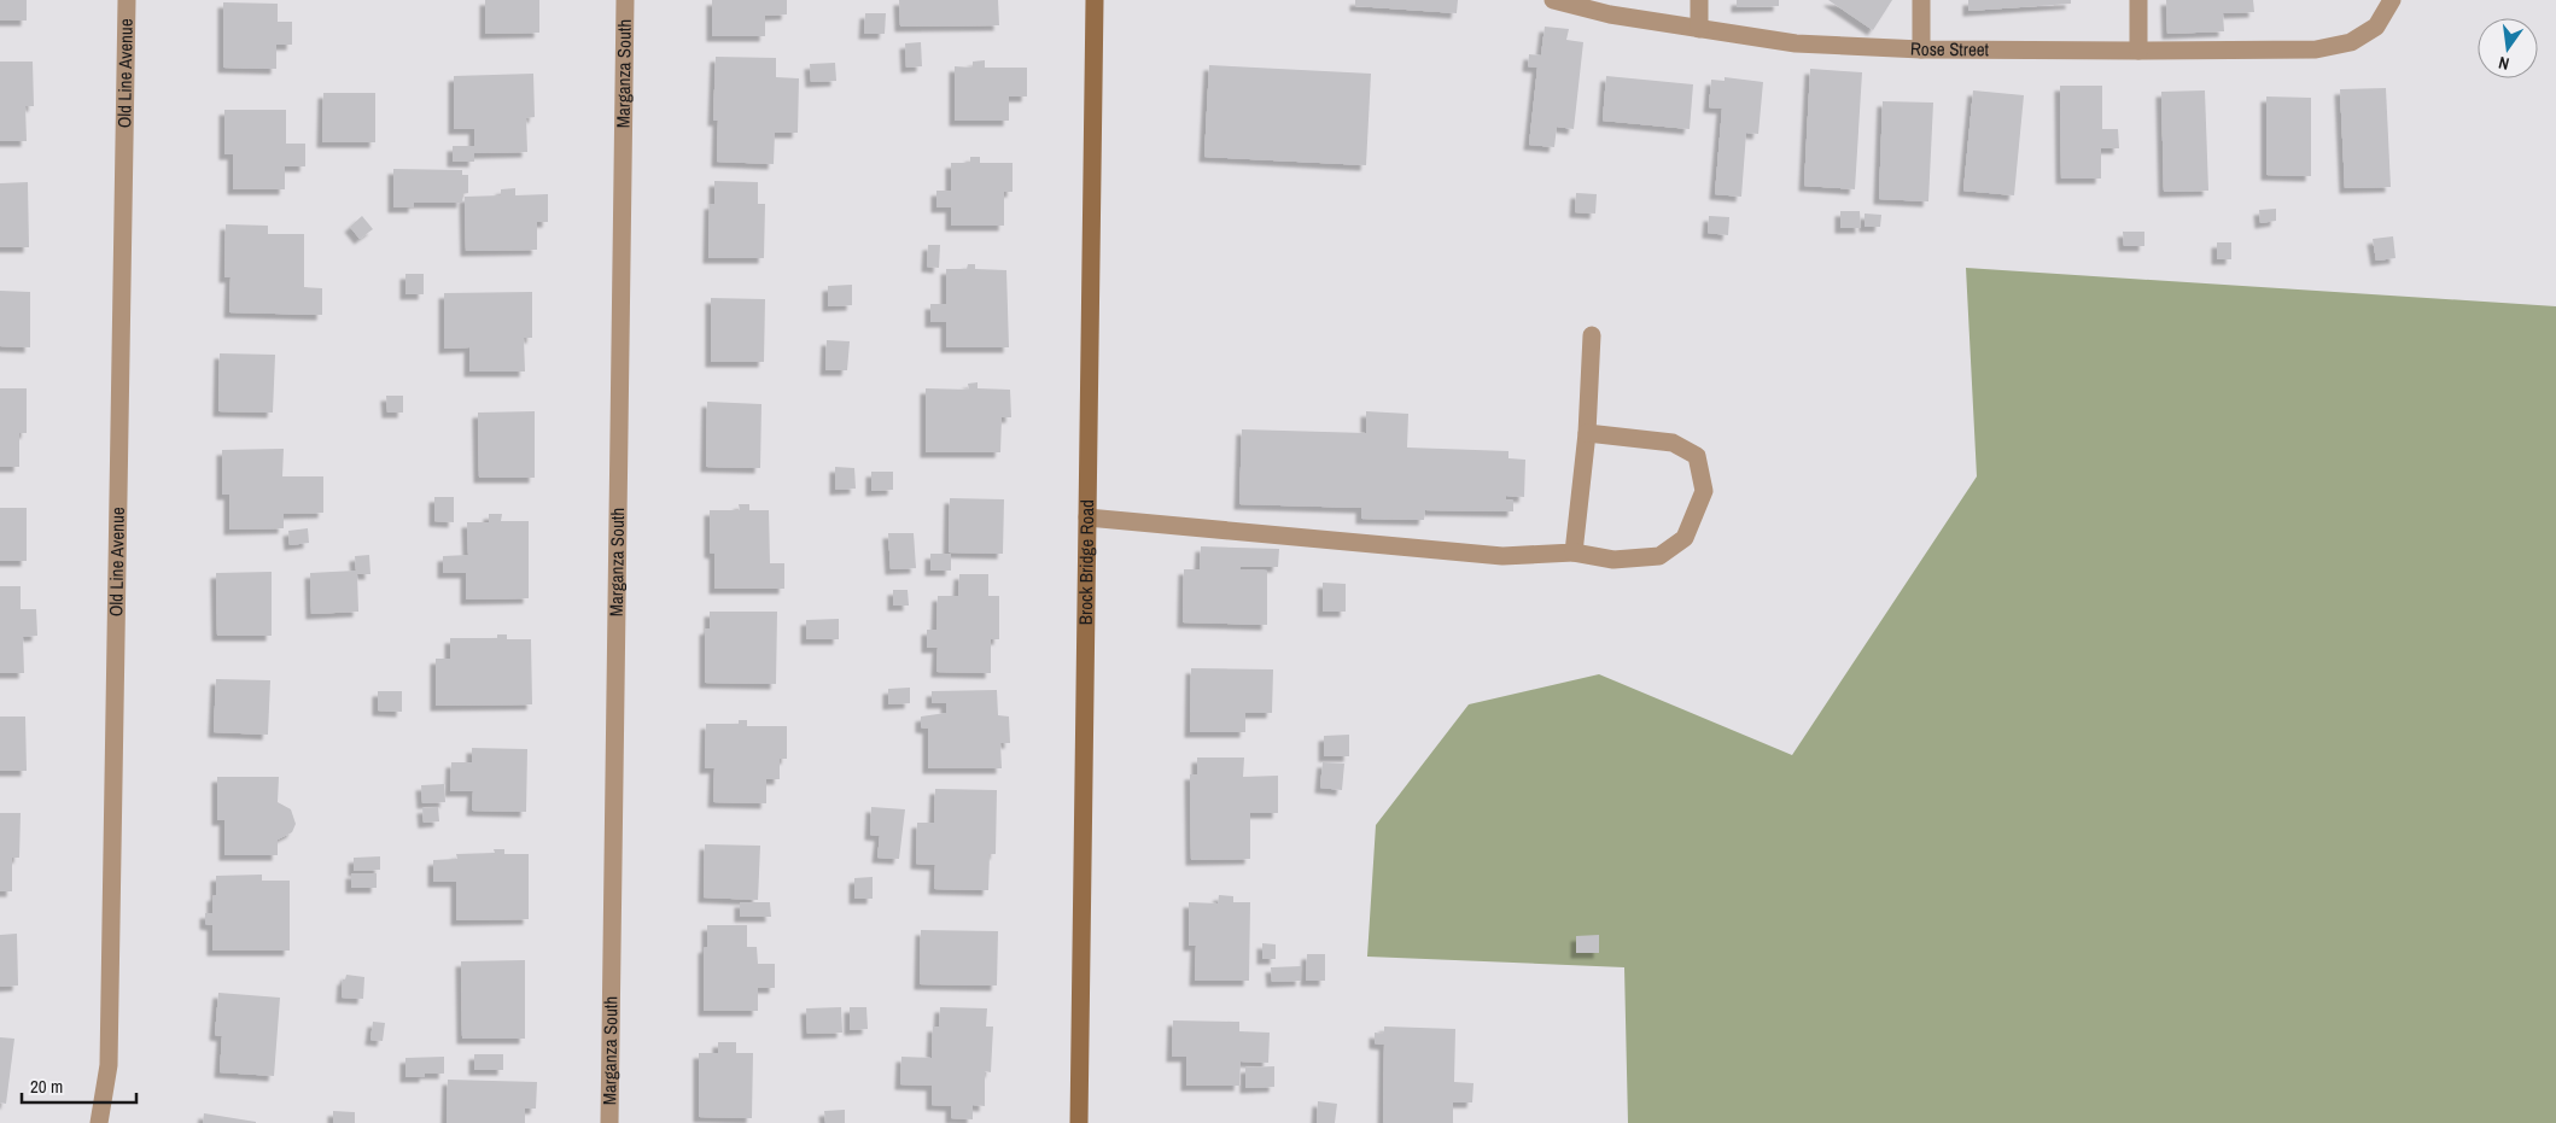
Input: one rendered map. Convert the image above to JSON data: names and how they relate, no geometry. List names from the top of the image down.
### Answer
{
  "streets": {
    "street": [
      "Rose Street",
      "Old Line Avenue",
      "Marganza South",
      "Brock Bridge Road"
    ]
  },
  "scale_bar": "20 m",
  "north": "bottom"
}
